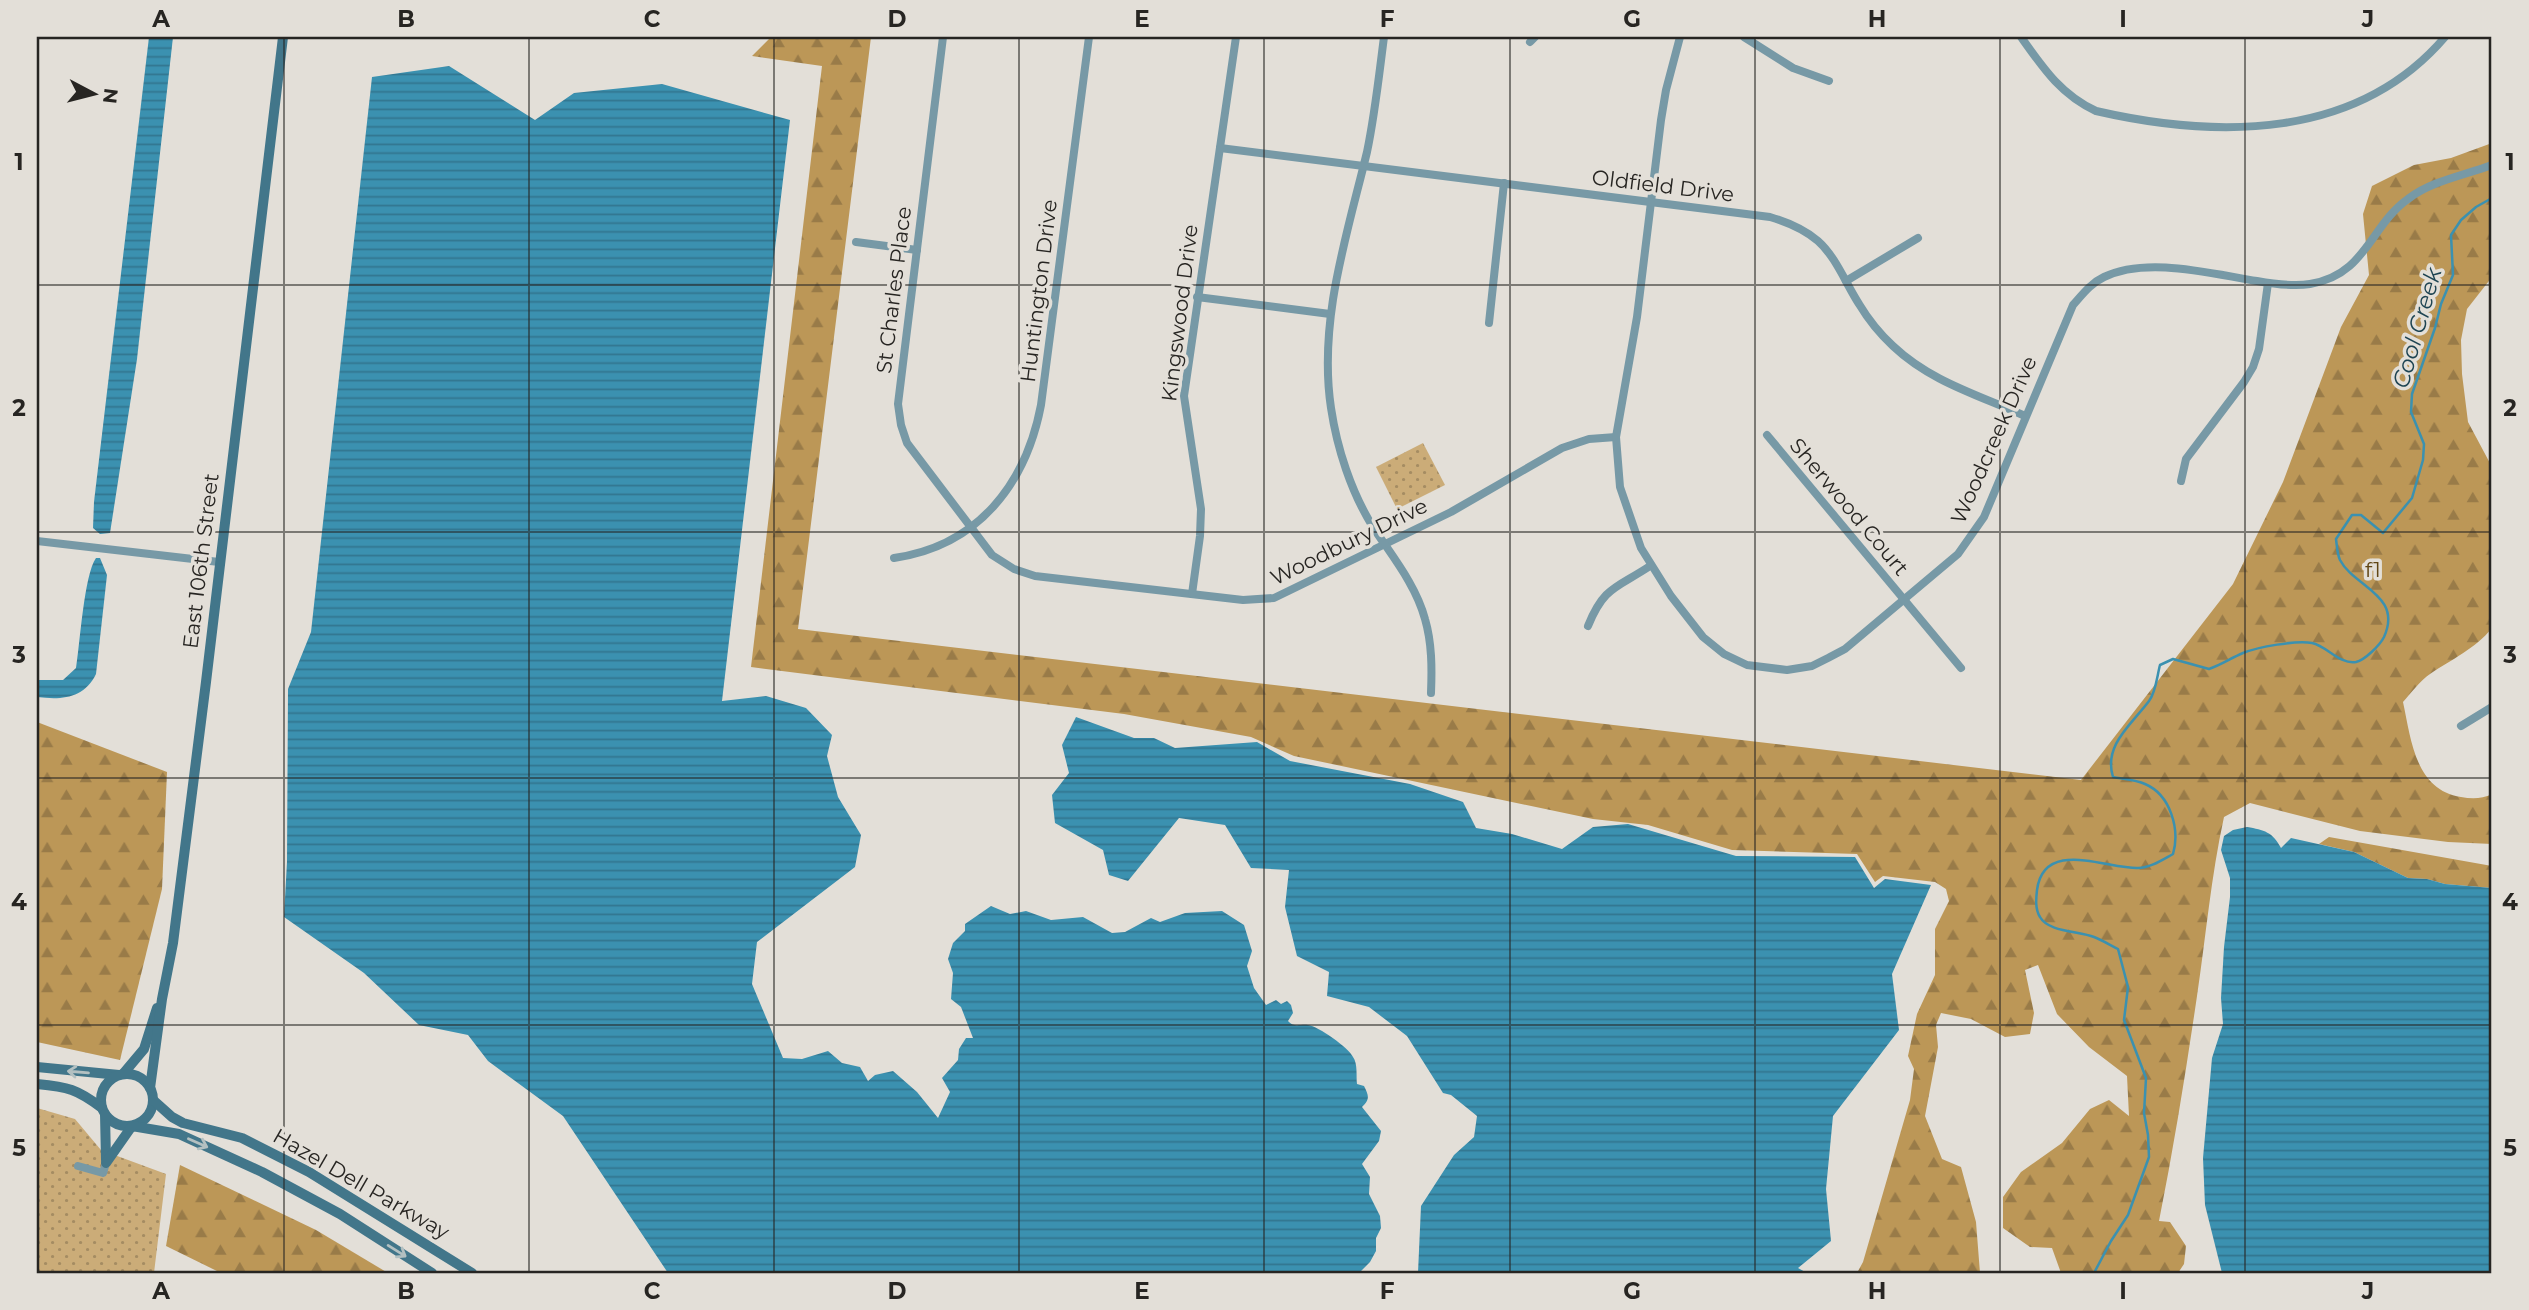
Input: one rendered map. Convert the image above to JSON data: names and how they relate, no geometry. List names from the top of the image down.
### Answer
{
  "streets": {
    "street": [
      "Oldfield Drive",
      "St Charles Place",
      "Huntington Drive",
      "Kingswood Drive",
      "Woodcreek Drive",
      "Sherwood Court",
      "Woodbury Drive",
      "East 106th Street",
      "Hazel Dell Parkway"
    ]
  },
  "crossings": [
    ["Oldfield Drive", "Kingswood Drive"],
    ["Oldfield Drive", "Woodcreek Drive"],
    ["St Charles Place", "Huntington Drive"],
    ["St Charles Place", "Woodbury Drive"],
    ["Huntington Drive", "Woodbury Drive"],
    ["Kingswood Drive", "Woodbury Drive"],
    ["Woodcreek Drive", "Sherwood Court"],
    ["Woodcreek Drive", "Woodbury Drive"],
    ["East 106th Street", "Hazel Dell Parkway"]
  ],
  "water": ["Cool Creek"],
  "parks": ["f1"],
  "north": "right",
  "grid": {
    "columns": [
      "A",
      "B",
      "C",
      "D",
      "E",
      "F",
      "G",
      "H",
      "I",
      "J"
    ],
    "rows": [
      "1",
      "2",
      "3",
      "4",
      "5"
    ]
  }
}
